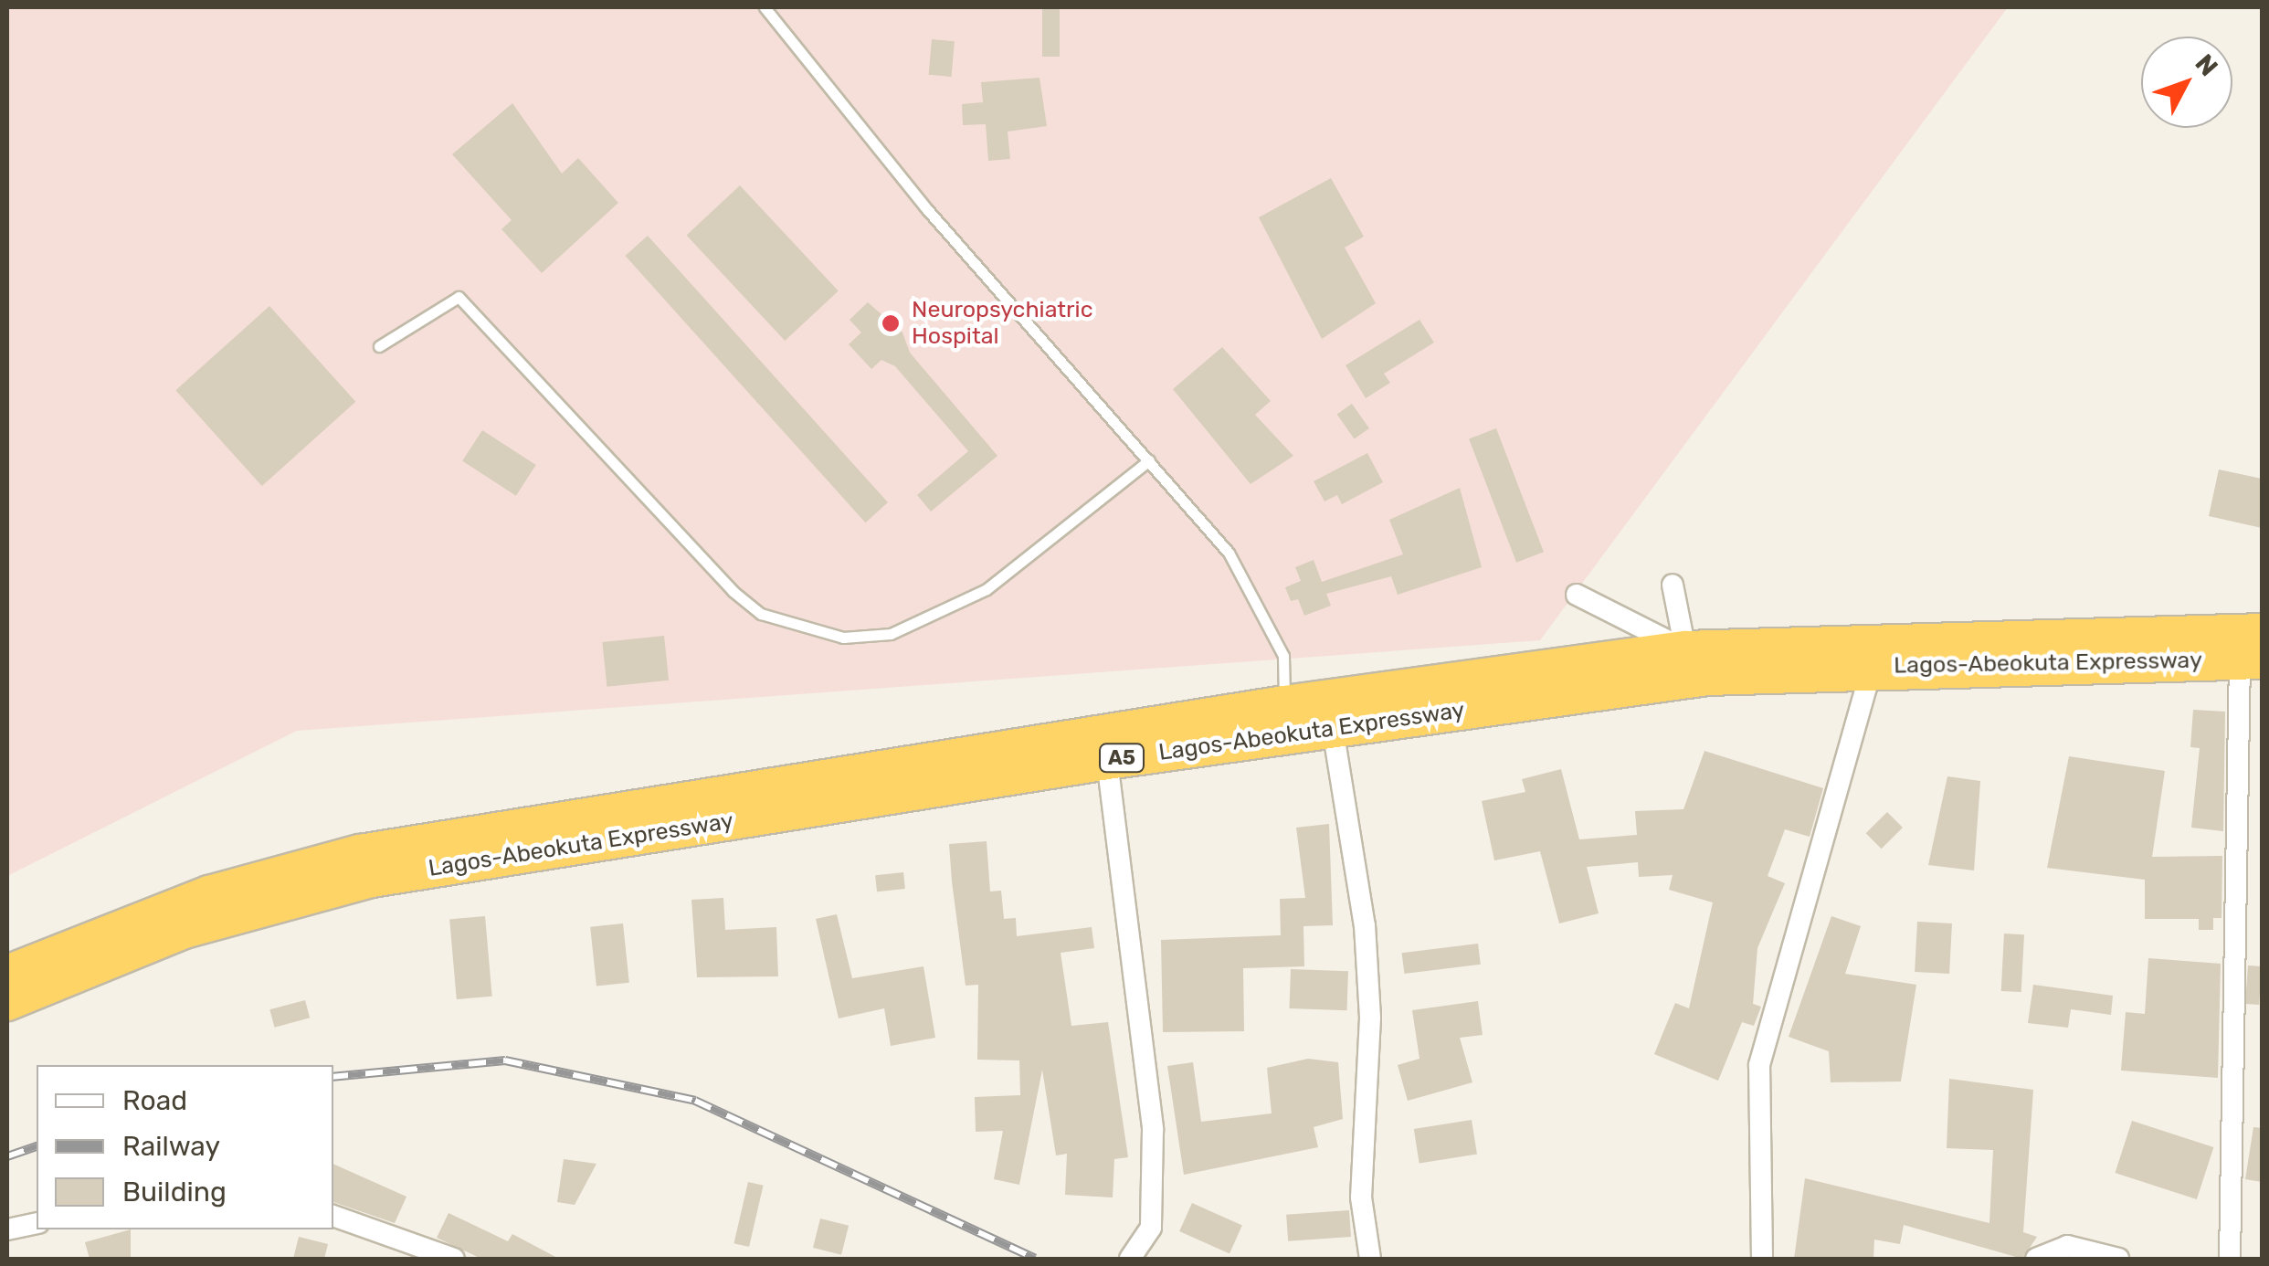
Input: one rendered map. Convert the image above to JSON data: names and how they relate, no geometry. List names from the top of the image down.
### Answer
{
  "streets": {
    "highway": ["Lagos-Abeokuta Expressway", "A5"]
  },
  "places": ["Neuropsychiatric Hospital"],
  "legend": ["Road", "Railway", "Building"],
  "north": "top right"
}
